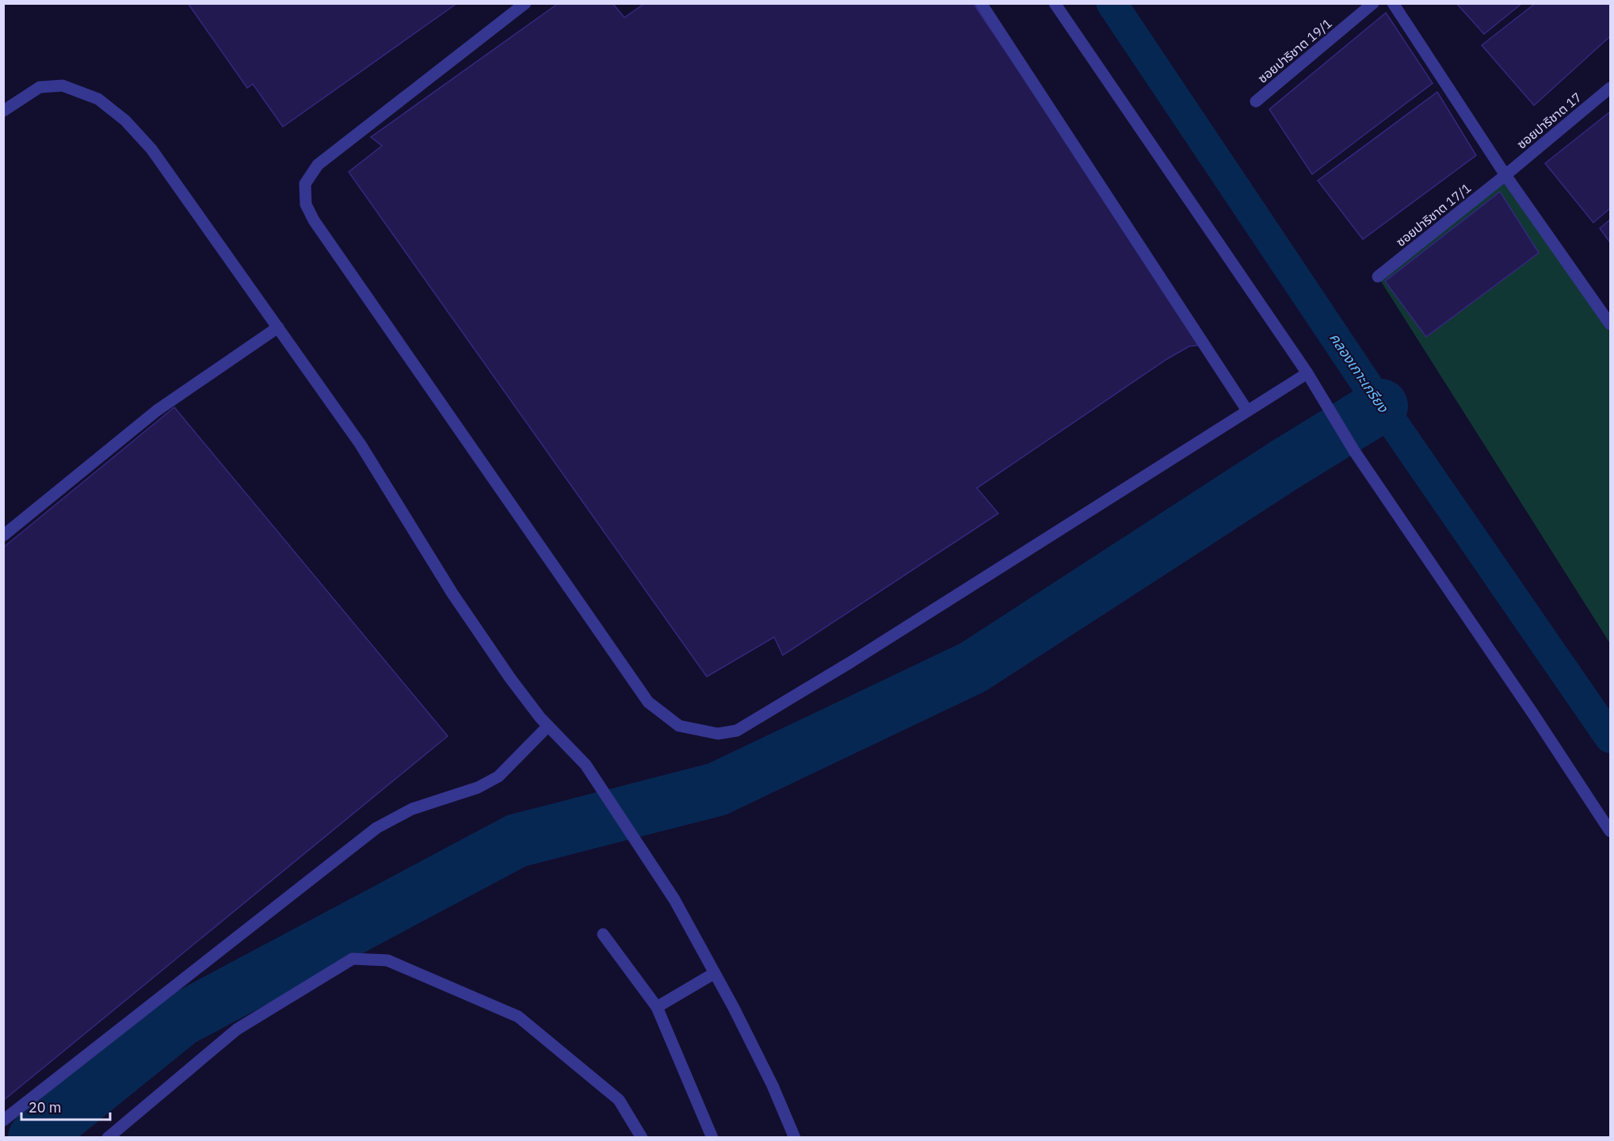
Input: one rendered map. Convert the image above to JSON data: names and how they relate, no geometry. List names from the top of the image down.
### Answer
{
  "streets": {
    "street": ["ซอยปาริชาต 19/1", "ซอยปาริชาต 17", "ซอยปาริชาต 17/1"]
  },
  "crossings": [
    ["ซอยปาริชาต 17", "ซอยปาริชาต 17/1"]
  ],
  "water": ["คลองเกาะเกรียง"],
  "scale_bar": "20 m"
}
